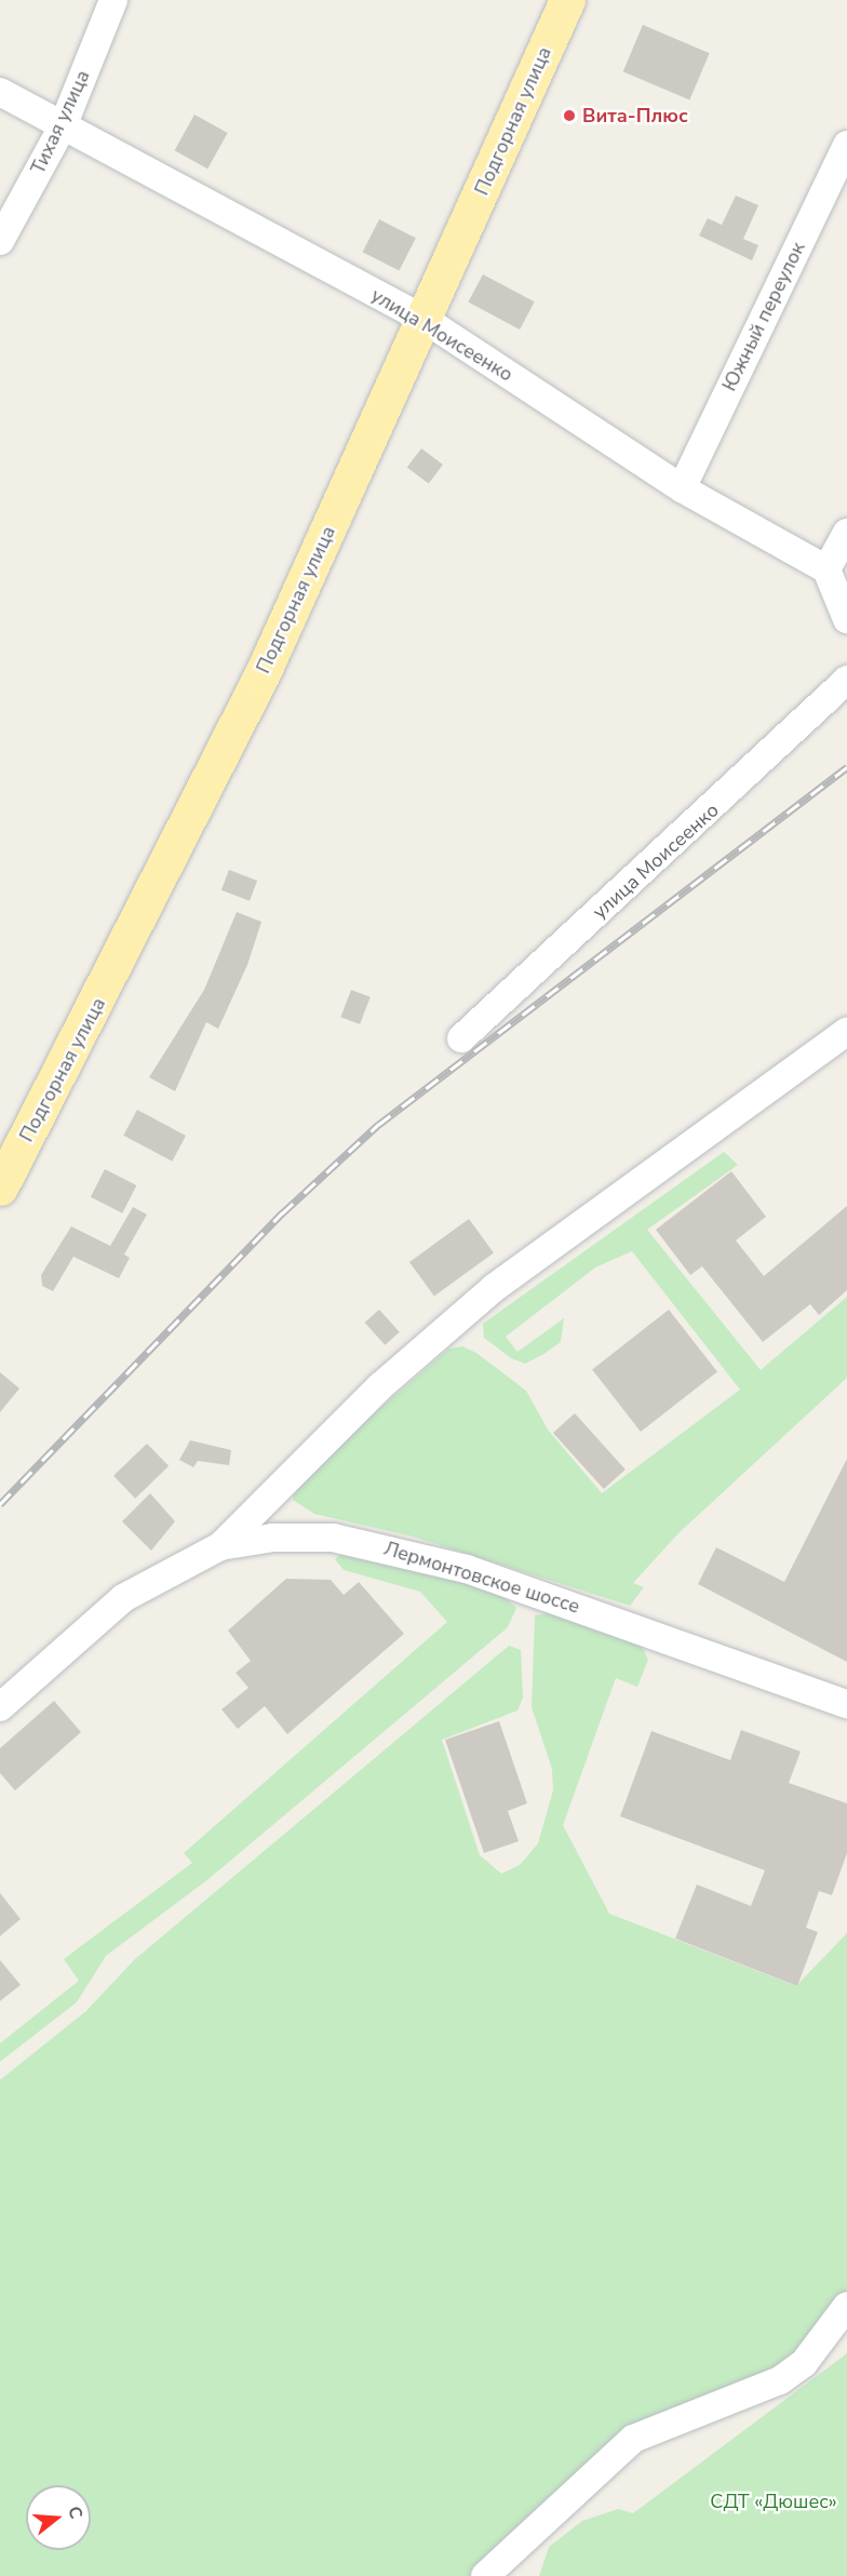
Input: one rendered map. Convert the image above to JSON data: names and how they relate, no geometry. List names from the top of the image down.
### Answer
{
  "streets": {
    "main road": ["Подгорная улица"],
    "street": [
      "Тихая улица",
      "Южный переулок",
      "улица Моисеенко",
      "Лермонтовское шоссе"
    ]
  },
  "crossings": [
    ["Подгорная улица", "улица Моисеенко"],
    ["Тихая улица", "улица Моисеенко"],
    ["Южный переулок", "улица Моисеенко"]
  ],
  "parks": ["СДТ «Дюшес»"],
  "places": ["Вита-Плюс"],
  "north": "right"
}
